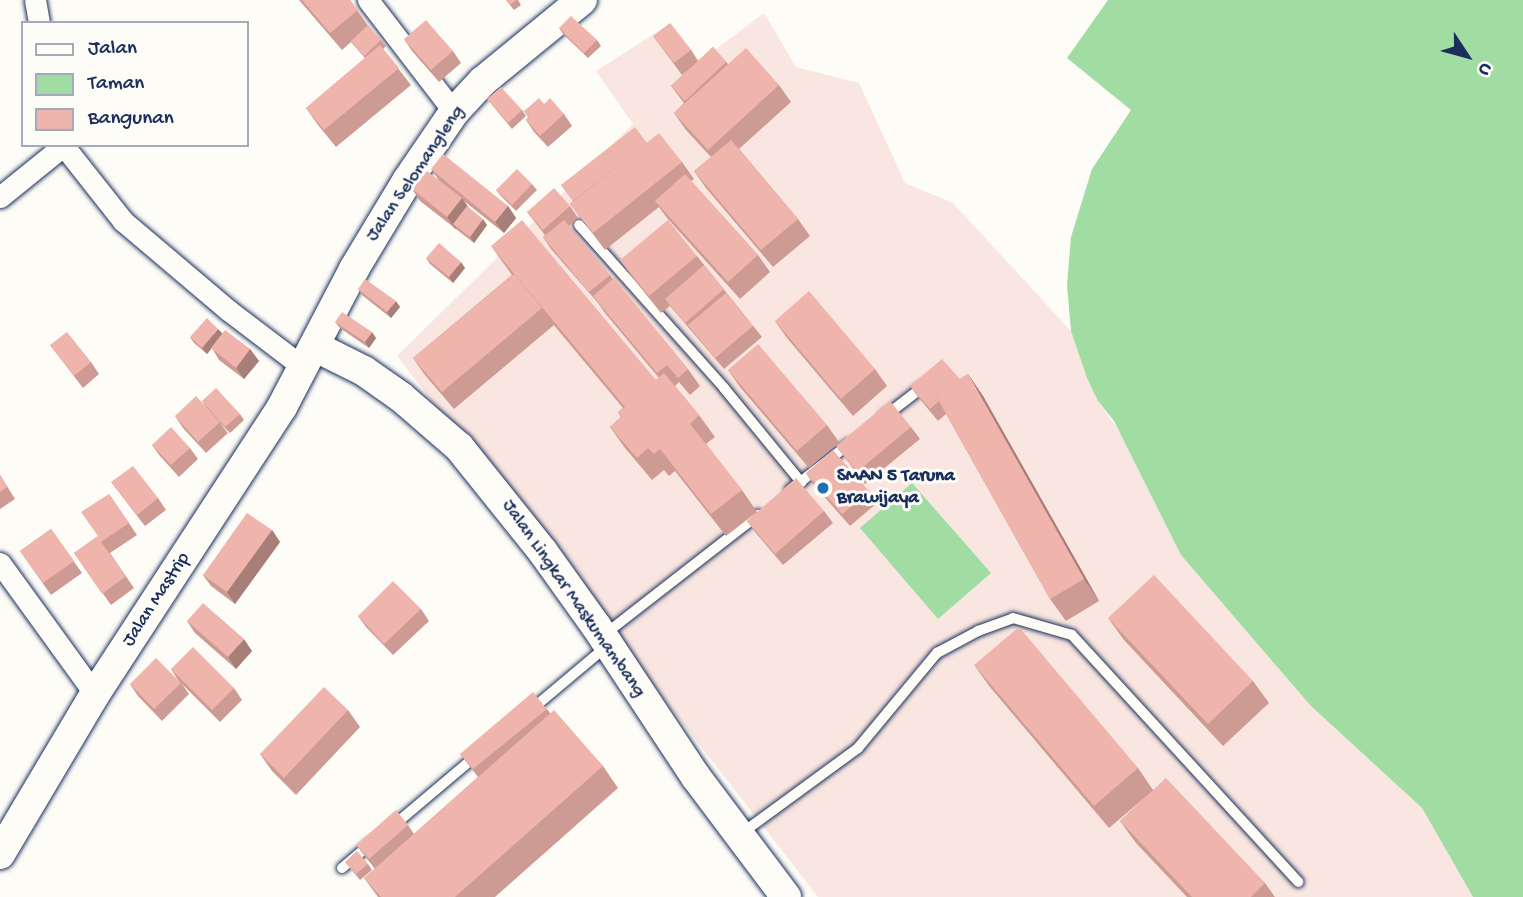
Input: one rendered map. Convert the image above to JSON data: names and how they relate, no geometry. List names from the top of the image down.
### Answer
{
  "streets": {
    "street": ["Jalan Selomangleng", "Jalan Lingkar Maskumambang", "Jalan Mastrip"]
  },
  "crossings": [
    ["Jalan Selomangleng", "Jalan Lingkar Maskumambang"],
    ["Jalan Selomangleng", "Jalan Mastrip"],
    ["Jalan Lingkar Maskumambang", "Jalan Mastrip"]
  ],
  "places": ["SMAN 5 Taruna Brawijaya"],
  "legend": ["Jalan", "Taman", "Bangunan"],
  "north": "bottom right"
}
